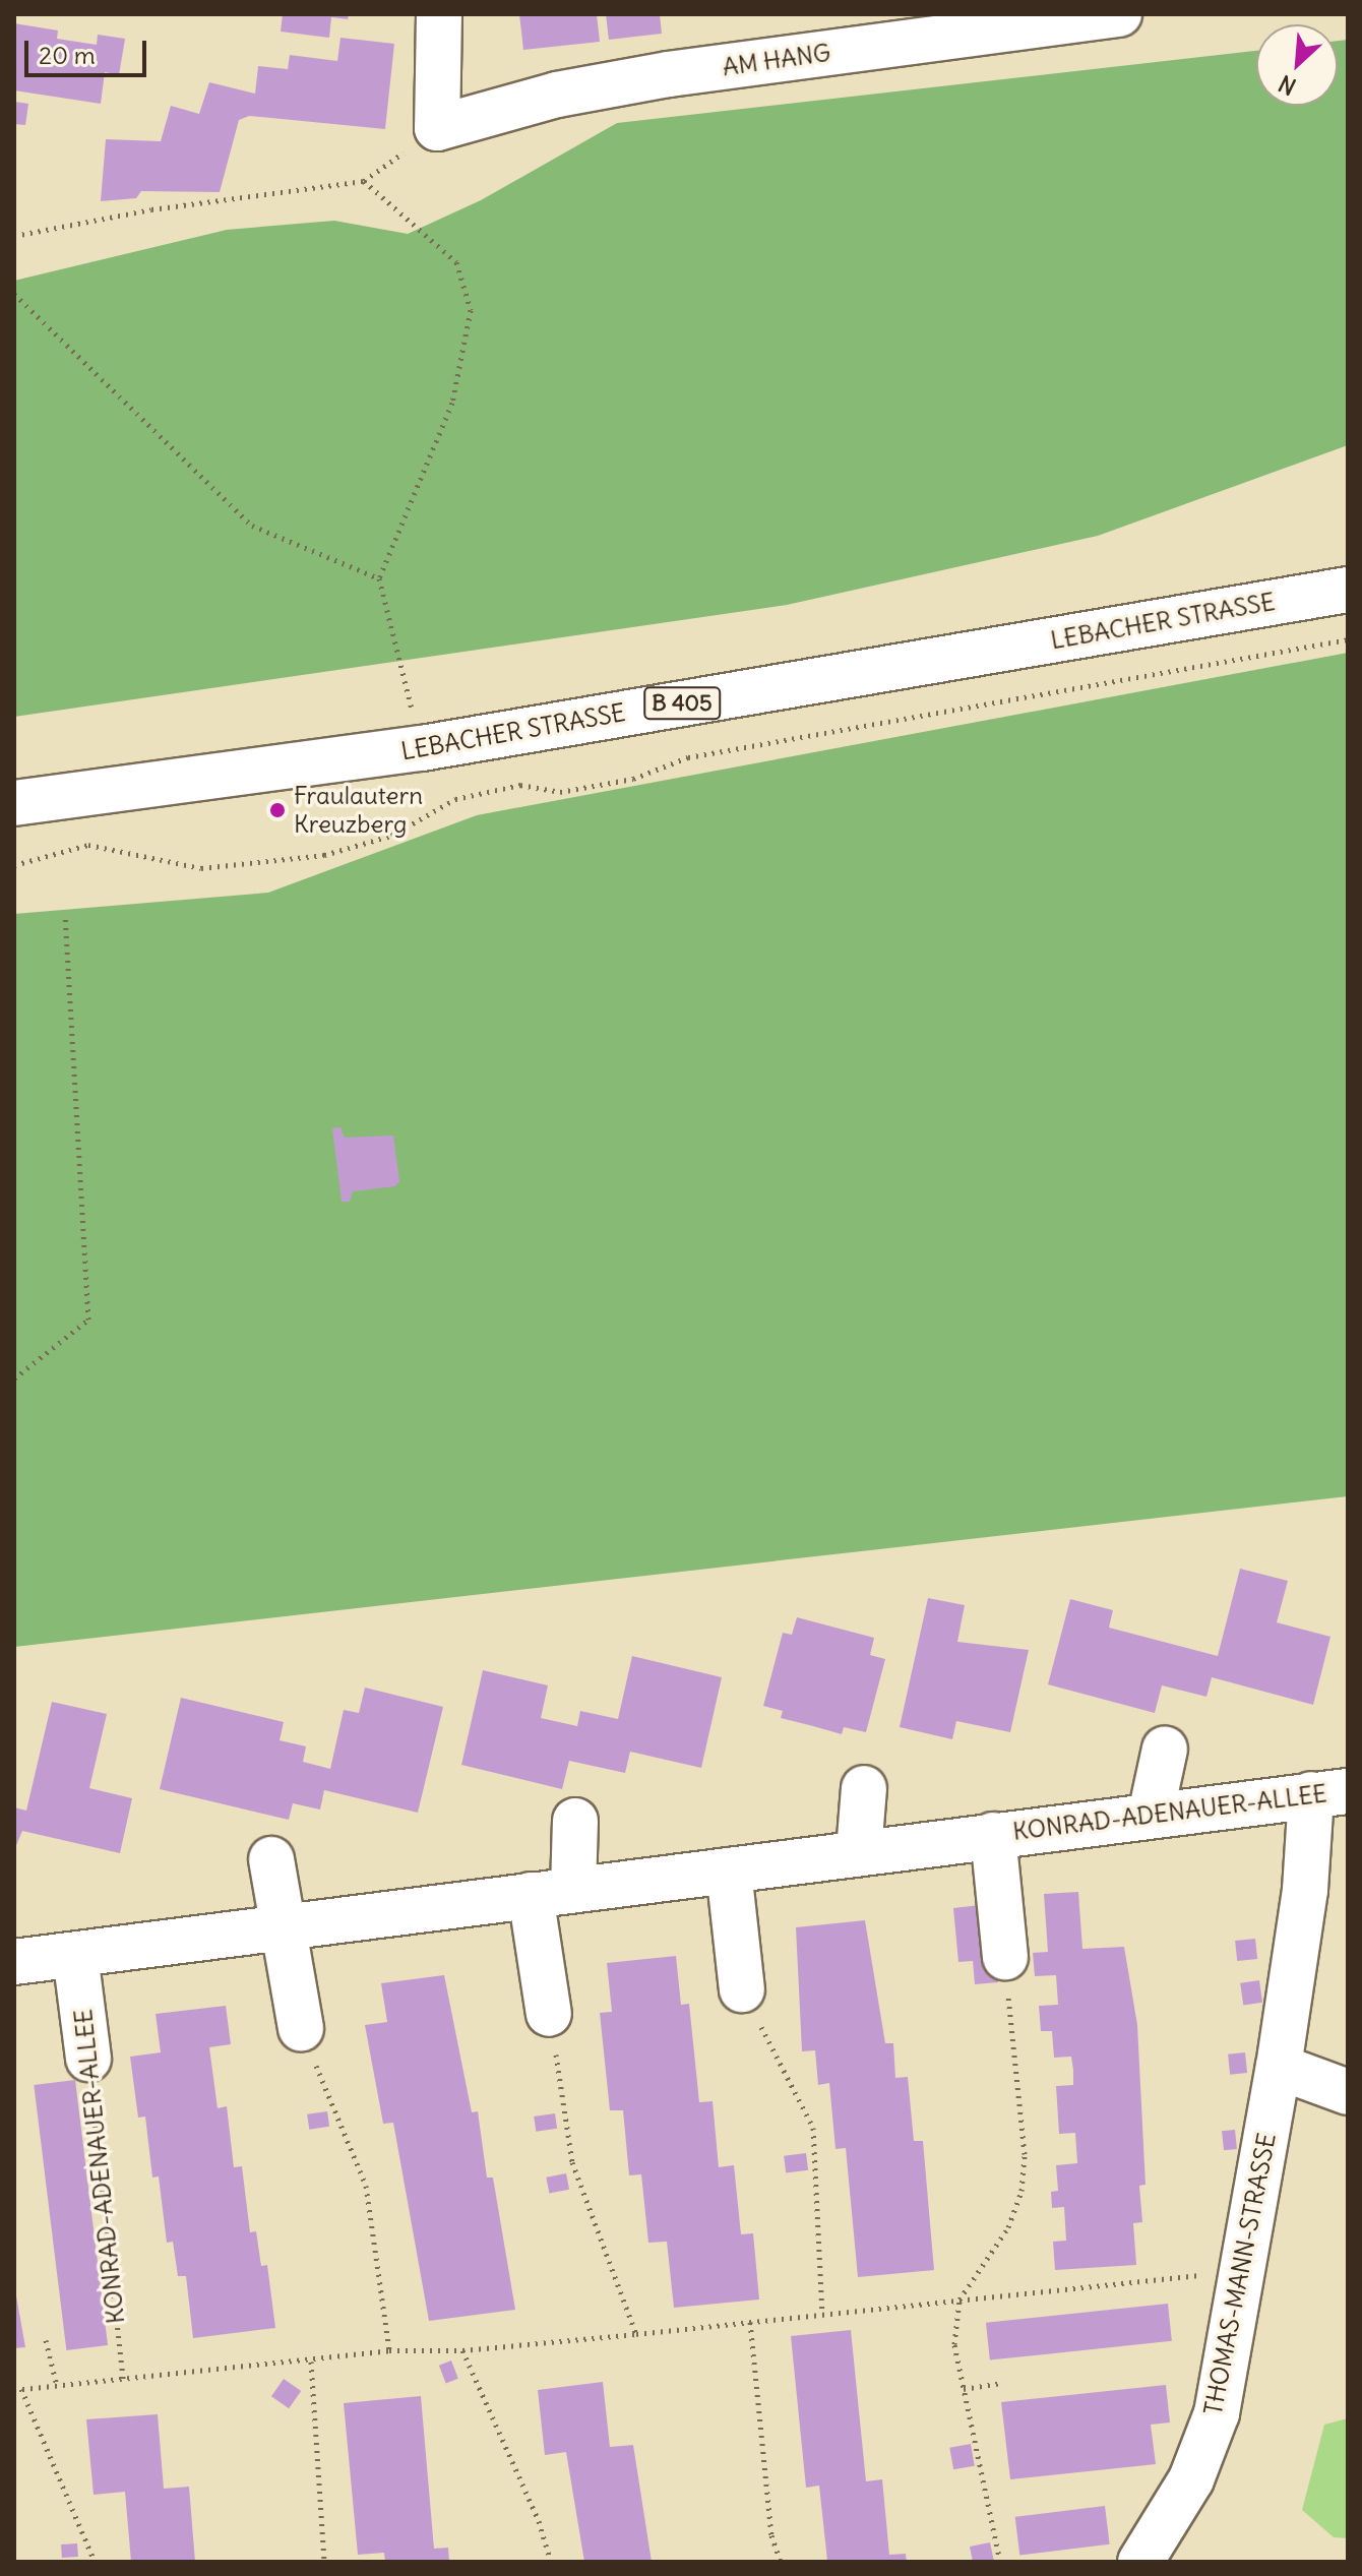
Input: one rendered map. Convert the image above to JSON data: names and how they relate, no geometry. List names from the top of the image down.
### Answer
{
  "streets": {
    "street": [
      "AM HANG",
      "LEBACHER STRASSE",
      "B 405",
      "KONRAD-ADENAUER-ALLEE",
      "THOMAS-MANN-STRASSE"
    ]
  },
  "crossings": [
    ["KONRAD-ADENAUER-ALLEE", "THOMAS-MANN-STRASSE"]
  ],
  "places": ["Fraulautern Kreuzberg"],
  "scale_bar": "20 m",
  "north": "bottom left"
}
